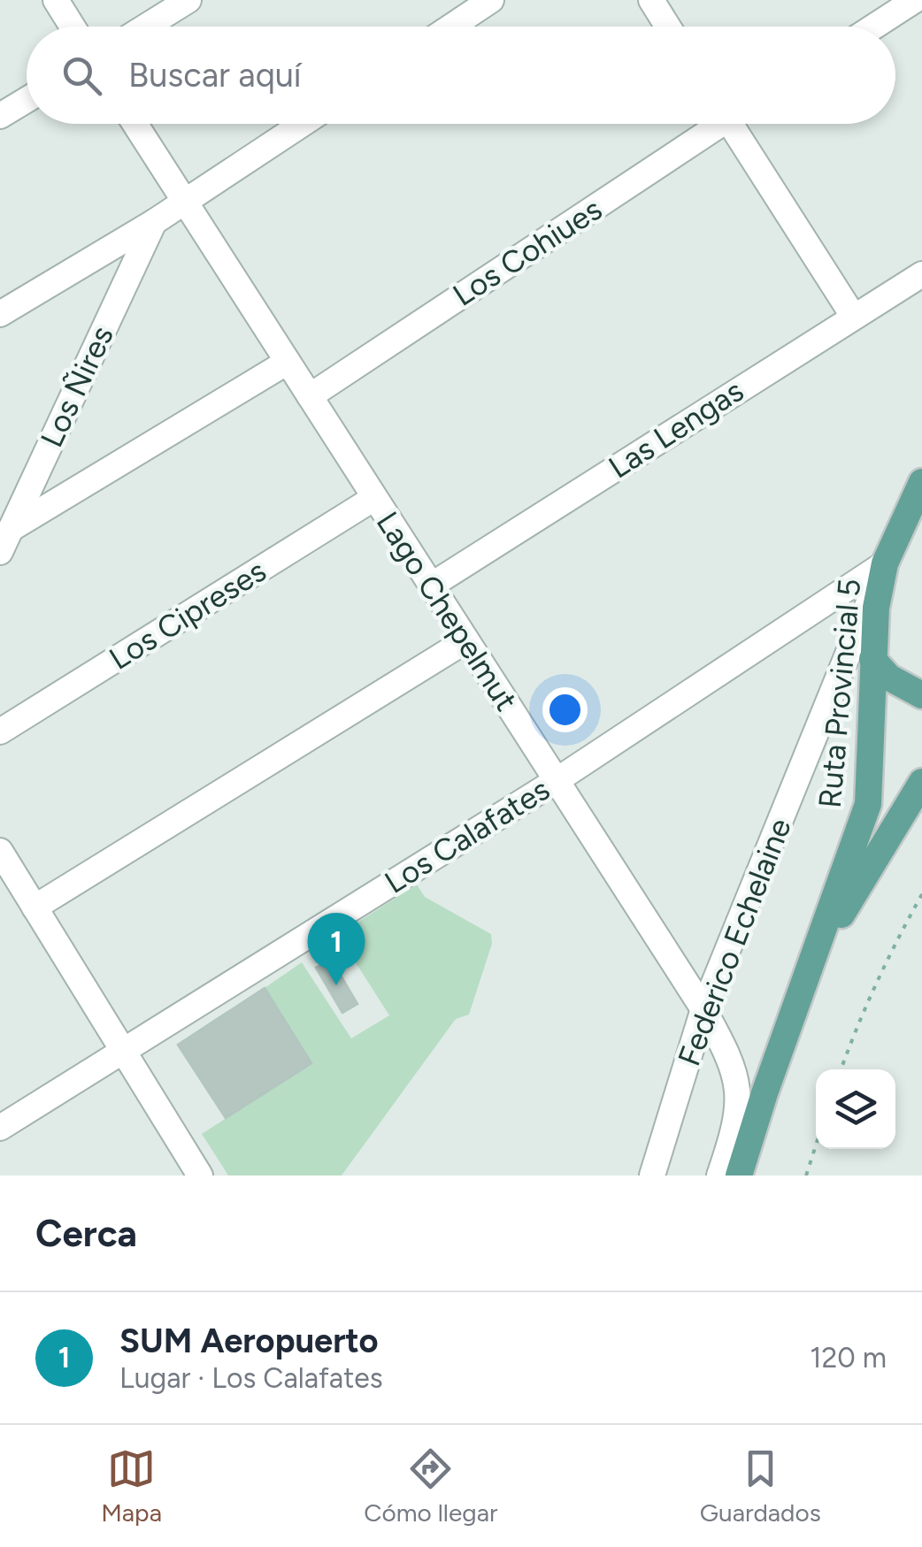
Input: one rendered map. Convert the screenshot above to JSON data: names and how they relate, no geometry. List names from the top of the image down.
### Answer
{
  "streets": {
    "main road": ["Ruta Provincial 5"],
    "street": [
      "Los Cohiues",
      "Los Ñires",
      "Las Lengas",
      "Lago Chepelmut",
      "Los Cipreses",
      "Los Calafates",
      "Federico Echelaine"
    ]
  },
  "crossings": [
    ["Los Cohiues", "Lago Chepelmut"],
    ["Las Lengas", "Lago Chepelmut"],
    ["Lago Chepelmut", "Los Cipreses"],
    ["Lago Chepelmut", "Los Calafates"],
    ["Lago Chepelmut", "Federico Echelaine"],
    ["Ruta Provincial 5", "Los Calafates"],
    ["Ruta Provincial 5", "Federico Echelaine"],
    ["Los Calafates", "Federico Echelaine"]
  ],
  "page": {
    "search": "Buscar aquí",
    "pins": "1",
    "heading": "Cerca",
    "list": [
      {
        "mark": "1",
        "name": "SUM Aeropuerto",
        "note": "Lugar · Los Calafates",
        "value": "120 m"
      }
    ],
    "nav": ["Mapa", "Cómo llegar", "Guardados"]
  }
}
